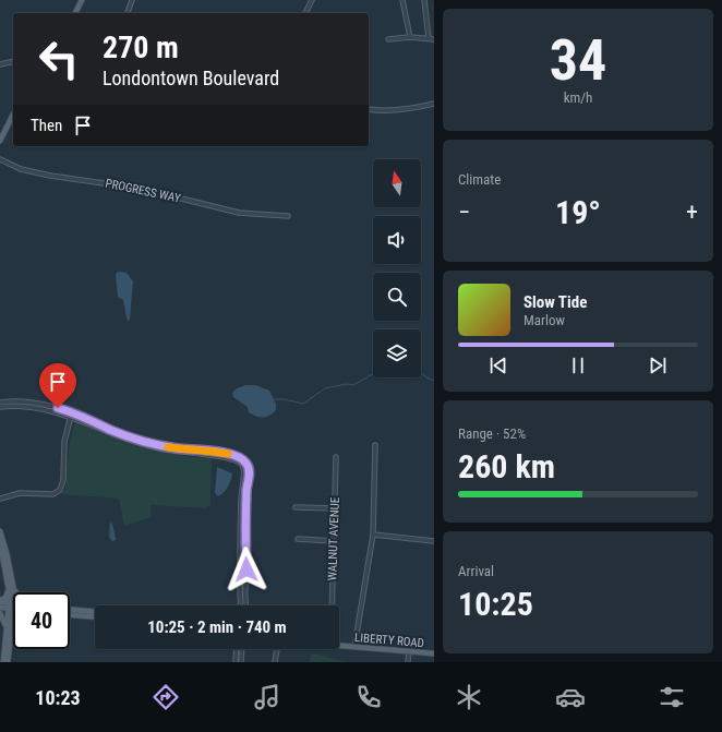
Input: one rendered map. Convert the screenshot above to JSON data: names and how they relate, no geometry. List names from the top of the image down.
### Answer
{
  "streets": {
    "main road": ["LIBERTY ROAD"],
    "street": ["PROGRESS WAY", "WALNUT AVENUE"]
  },
  "north": "top",
  "page": {
    "tile": [
      ["34", "km/h"],
      "Climate",
      ["Range · 52%", "260 km"],
      ["Arrival", "10:25"]
    ],
    "turn": ["270 m", "Londontown Boulevard"],
    "then": "Then",
    "heat": ["−", "19°", "+"],
    "song": ["Slow Tide", "Marlow"],
    "limit": "40",
    "trip": "10:25 · 2 min · 740 m",
    "tabs": "10:23"
  }
}
